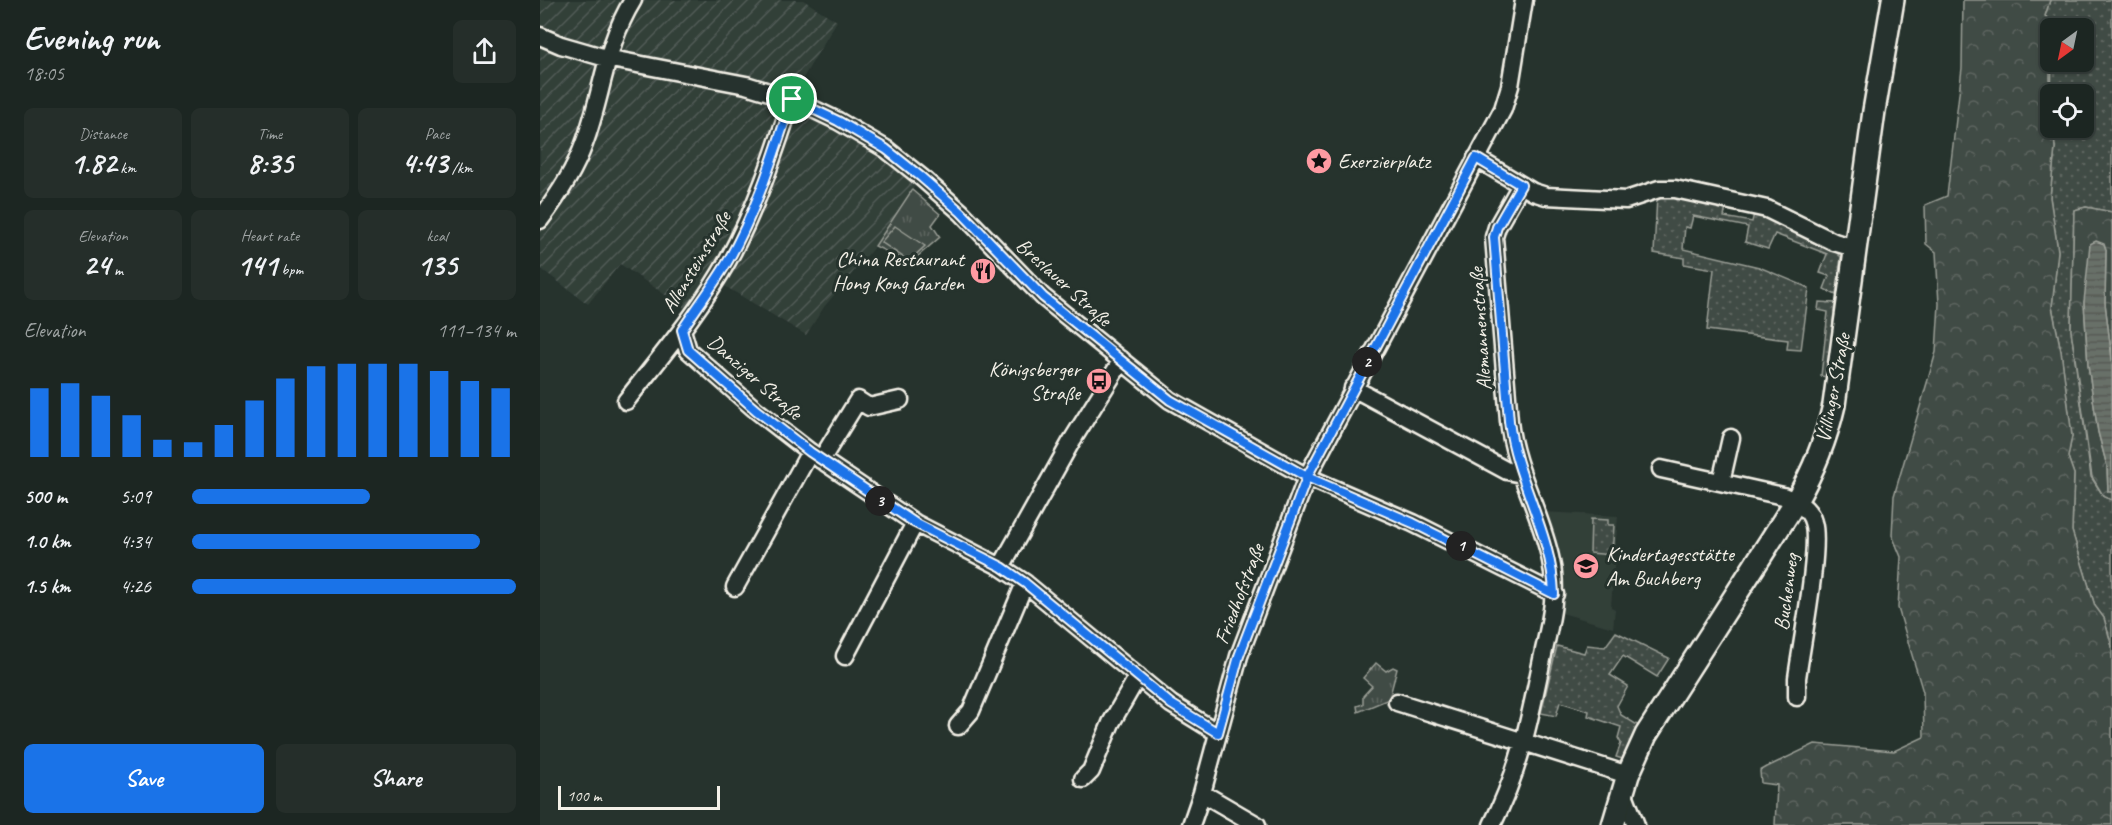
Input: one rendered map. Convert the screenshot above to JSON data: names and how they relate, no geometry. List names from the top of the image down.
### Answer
{
  "streets": {
    "main road": ["Villinger Straße"],
    "street": [
      "Allensteinstraße",
      "Breslauer Straße",
      "Alemannenstraße",
      "Danziger Straße",
      "Buchenweg",
      "Friedhofstraße"
    ]
  },
  "crossings": [
    ["Allensteinstraße", "Breslauer Straße"],
    ["Allensteinstraße", "Danziger Straße"],
    ["Breslauer Straße", "Alemannenstraße"],
    ["Breslauer Straße", "Friedhofstraße"],
    ["Danziger Straße", "Friedhofstraße"],
    ["Villinger Straße", "Buchenweg"]
  ],
  "places": {
    "place": ["Exerzierplatz"],
    "restaurant": ["China Restaurant Hong Kong Garden"],
    "bus stop": ["Königsberger Straße"],
    "school or university": ["Kindertagesstätte Am Buchberg"]
  },
  "scale_bar": "100 m",
  "north": "bottom left",
  "page": {
    "heading": ["Evening run", "18:05"],
    "stats": [
      ["Distance", "1.82 km"],
      ["Time", "8:35"],
      ["Pace", "4:43 /km"],
      ["Elevation", "24 m"],
      ["Heart rate", "141 bpm"],
      ["kcal", "135"]
    ],
    "chart": ["Elevation", "111–134 m"],
    "pins": ["2", "3", "1"],
    "list": [
      {
        "name": "500 m",
        "note": "5:09"
      },
      {
        "name": "1.0 km",
        "note": "4:34"
      },
      {
        "name": "1.5 km",
        "note": "4:26"
      }
    ],
    "buttons": ["Save", "Share"],
    "scale": "100 m"
  }
}
